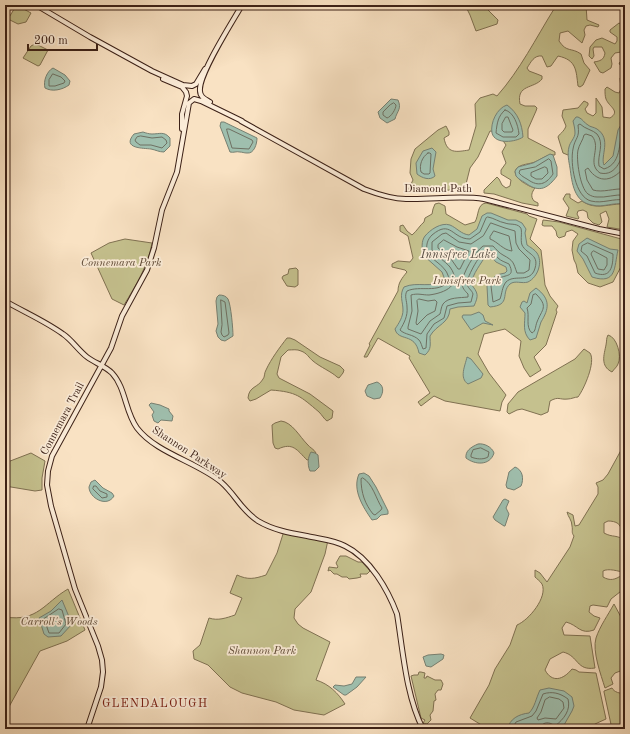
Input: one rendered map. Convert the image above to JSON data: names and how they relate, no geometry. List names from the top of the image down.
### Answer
{
  "streets": {
    "street": ["Diamond Path", "Connemara Trail", "Shannon Parkway"]
  },
  "crossings": [
    ["Diamond Path", "Connemara Trail"],
    ["Connemara Trail", "Shannon Parkway"]
  ],
  "districts": ["GLENDALOUGH"],
  "water": ["Innisfree Lake"],
  "parks": [
    "Connemara Park",
    "Innisfree Park",
    "Carroll's Woods",
    "Shannon Park"
  ],
  "scale_bar": "200 m"
}
